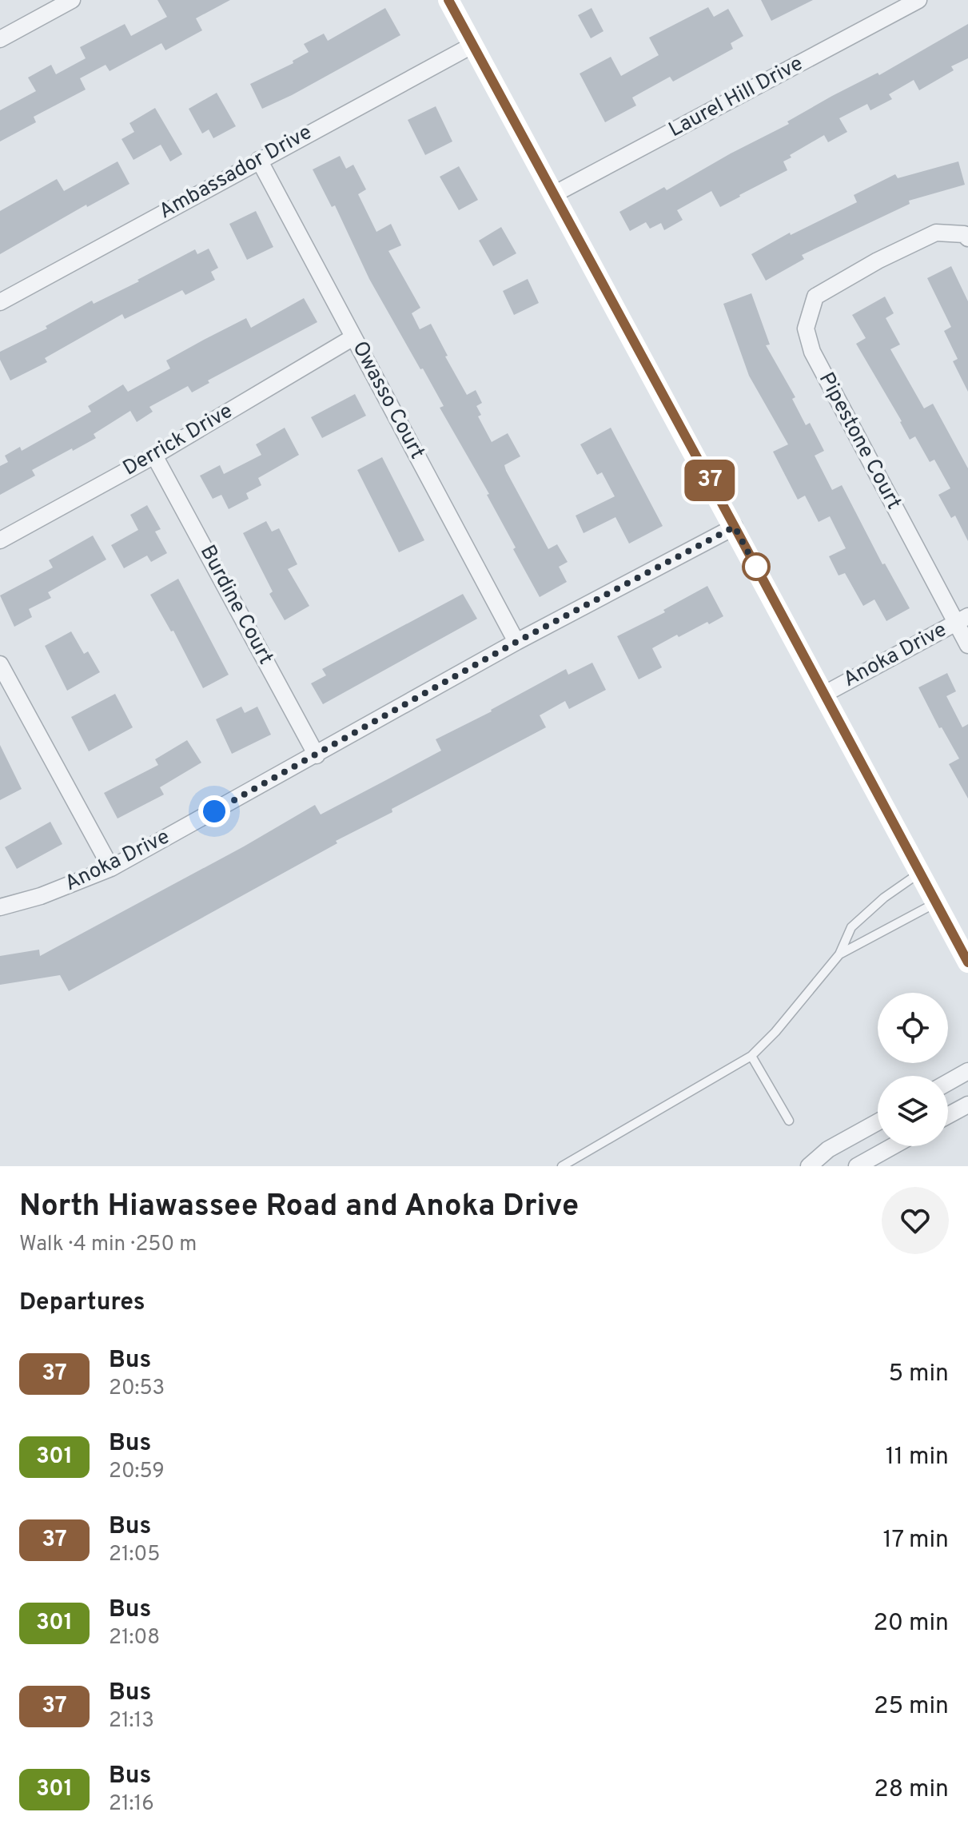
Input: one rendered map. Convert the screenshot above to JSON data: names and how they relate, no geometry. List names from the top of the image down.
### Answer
{
  "streets": {
    "street": [
      "Laurel Hill Drive",
      "Ambassador Drive",
      "Owasso Court",
      "Derrick Drive",
      "Pipestone Court",
      "Burdine Court",
      "Anoka Drive"
    ]
  },
  "crossings": [
    ["Ambassador Drive", "Owasso Court"],
    ["Owasso Court", "Derrick Drive"],
    ["Owasso Court", "Anoka Drive"],
    ["Derrick Drive", "Burdine Court"],
    ["Pipestone Court", "Anoka Drive"],
    ["Burdine Court", "Anoka Drive"]
  ],
  "lines": ["bus line 37"],
  "page": {
    "on_map": "37",
    "heading": [
      ["North Hiawassee Road and Anoka Drive", "Walk · 4 min · 250 m"],
      "Departures"
    ],
    "list": [
      {
        "mark": "37",
        "name": "Bus",
        "note": "20:53",
        "value": "5 min"
      },
      {
        "mark": "301",
        "name": "Bus",
        "note": "20:59",
        "value": "11 min"
      },
      {
        "mark": "37",
        "name": "Bus",
        "note": "21:05",
        "value": "17 min"
      },
      {
        "mark": "301",
        "name": "Bus",
        "note": "21:08",
        "value": "20 min"
      },
      {
        "mark": "37",
        "name": "Bus",
        "note": "21:13",
        "value": "25 min"
      },
      {
        "mark": "301",
        "name": "Bus",
        "note": "21:16",
        "value": "28 min"
      }
    ]
  }
}
